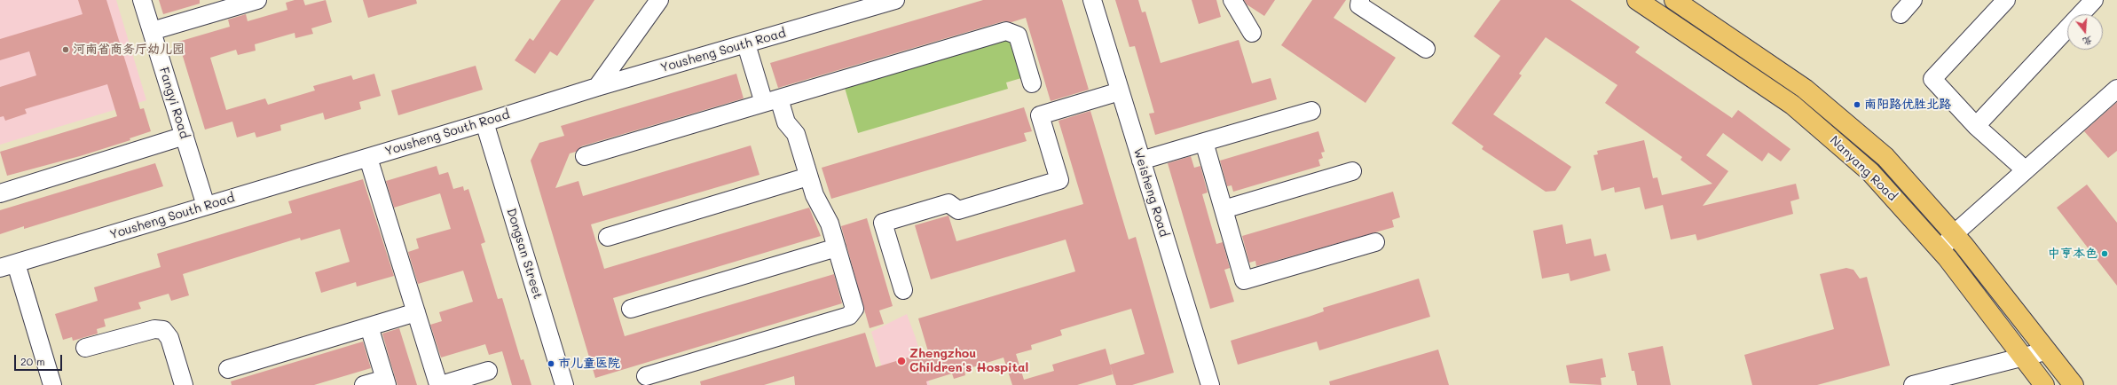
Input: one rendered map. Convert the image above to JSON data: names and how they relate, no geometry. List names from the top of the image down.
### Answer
{
  "streets": {
    "main road": ["Nanyang Road"],
    "street": [
      "Yousheng South Road",
      "Fangyi Road",
      "Weisheng Road",
      "Dongsan Street"
    ]
  },
  "crossings": [
    ["Yousheng South Road", "Fangyi Road"],
    ["Yousheng South Road", "Dongsan Street"]
  ],
  "places": [
    "河南省商务厅幼儿园",
    "南阳路优胜北路",
    "中亨本色",
    "Zhengzhou Children's Hospital",
    "市儿童医院"
  ],
  "scale_bar": "20 m",
  "north": "bottom"
}
